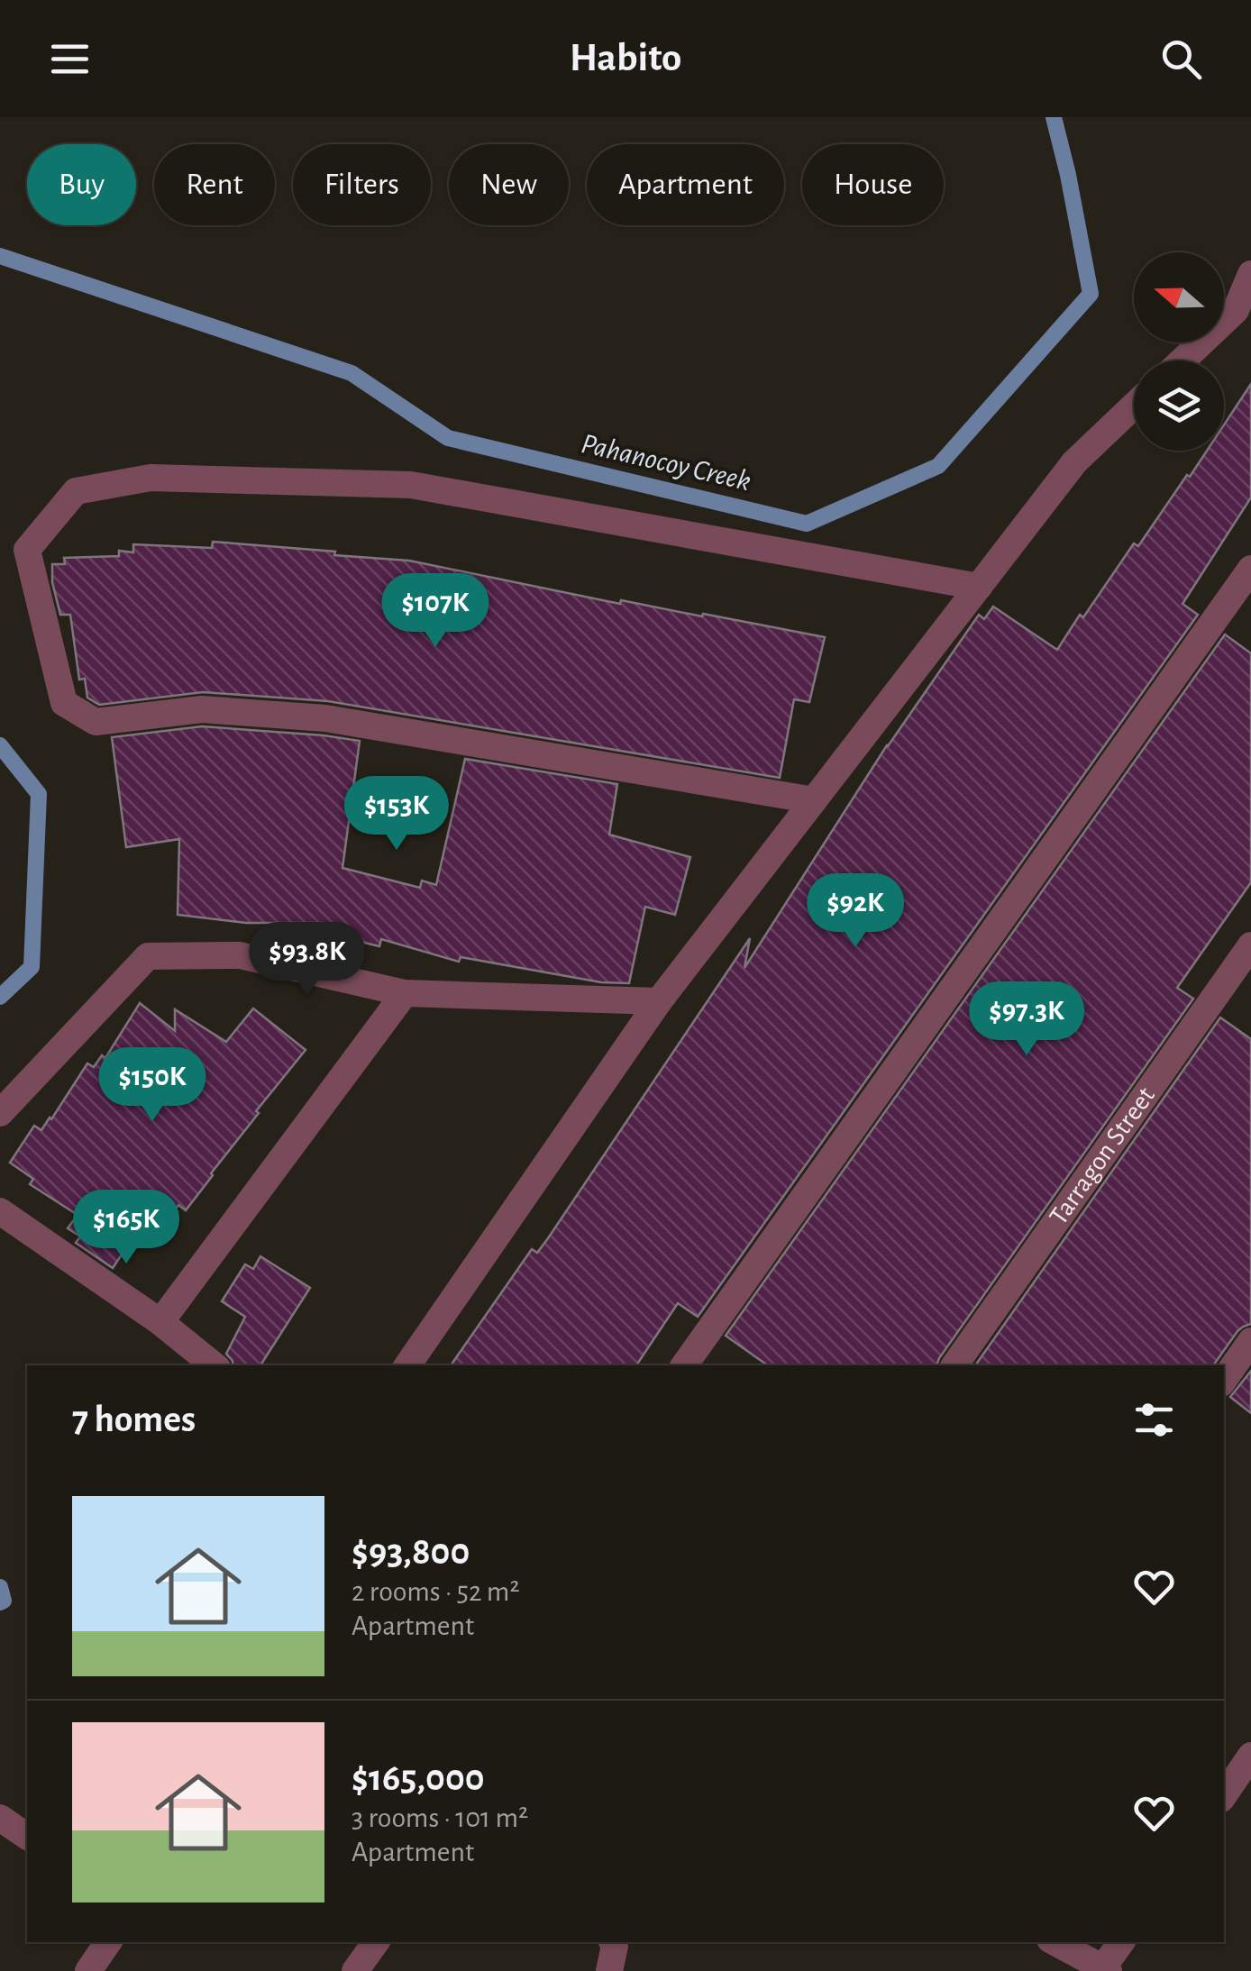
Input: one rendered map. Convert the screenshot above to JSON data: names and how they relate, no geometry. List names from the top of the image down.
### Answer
{
  "streets": {
    "street": ["Tarragon Street"]
  },
  "water": ["Pahanocoy Creek"],
  "north": "left",
  "page": {
    "header": "Habito",
    "chip": [
      "Buy",
      "Rent",
      "Filters",
      "New",
      "Apartment",
      "House"
    ],
    "price": [
      "$107K",
      "$153K",
      "$92K",
      "$93.8K",
      "$97.3K",
      "$150K",
      "$165K"
    ],
    "heading": "7 homes",
    "list": [
      {
        "name": "$93,800",
        "note": "2 rooms · 52 m² · Apartment"
      },
      {
        "name": "$165,000",
        "note": "3 rooms · 101 m² · Apartment"
      }
    ]
  }
}
